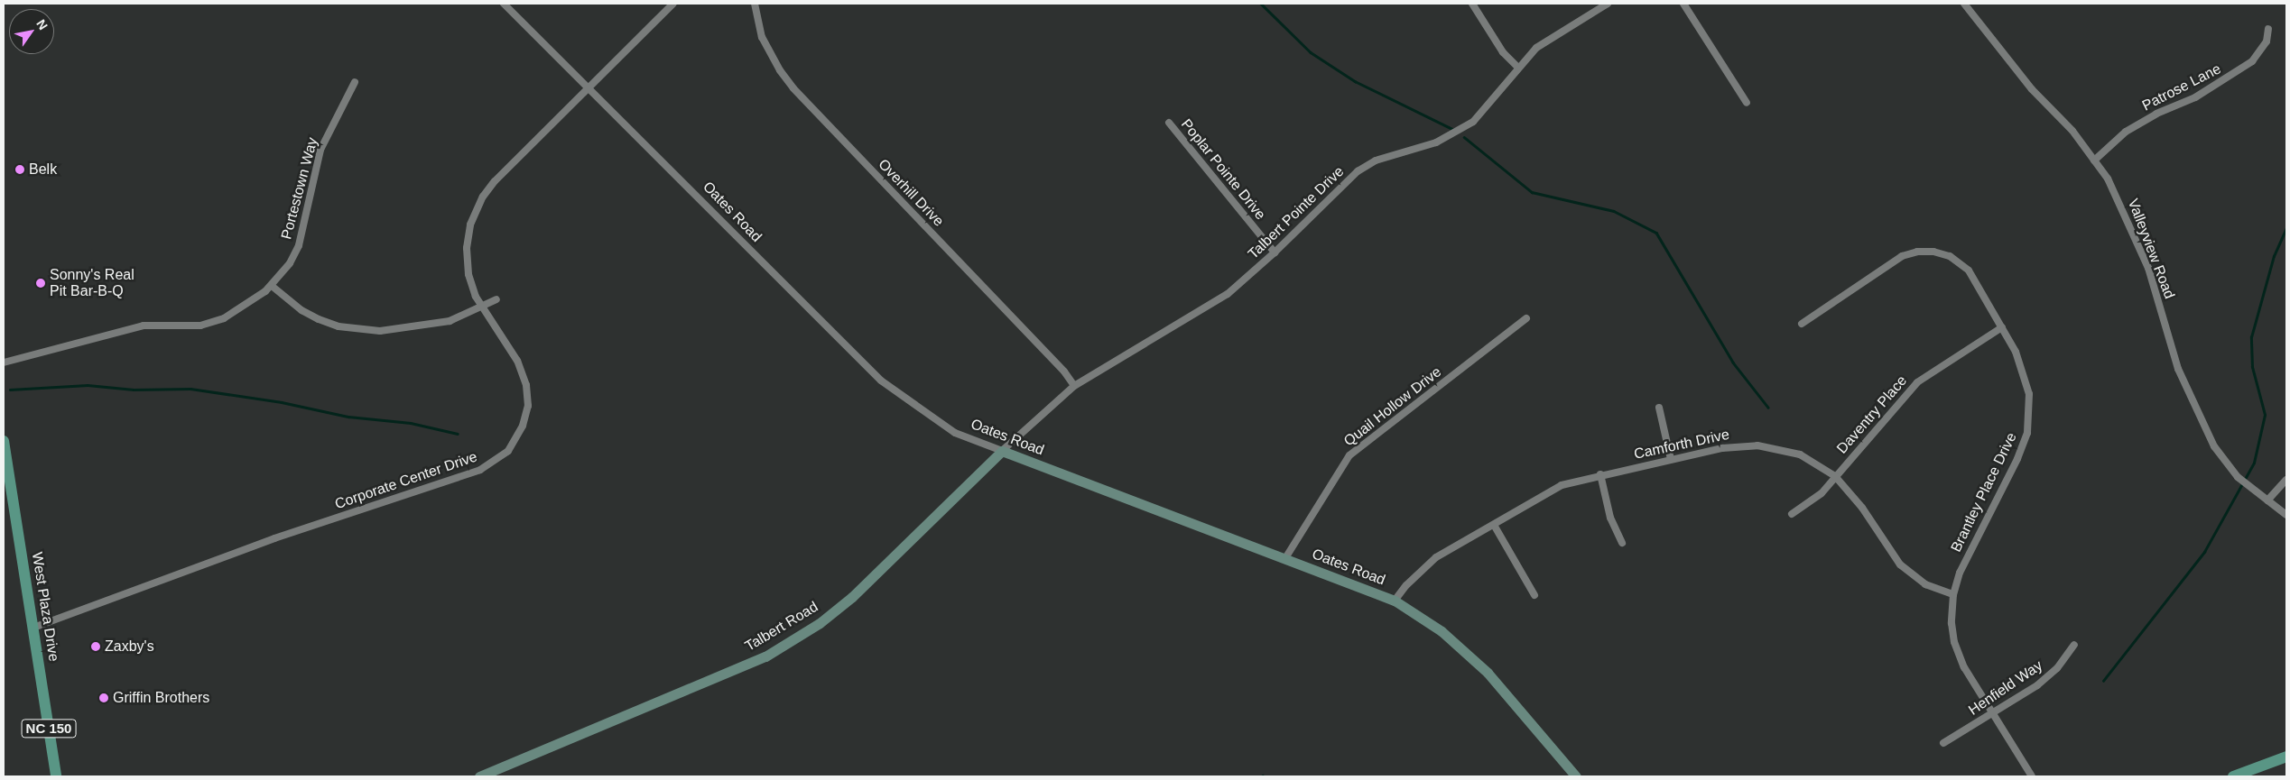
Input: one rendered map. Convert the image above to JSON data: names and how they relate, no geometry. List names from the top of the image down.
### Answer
{
  "streets": {
    "main road": ["West Plaza Drive", "NC 150"],
    "street": [
      "Patrose Lane",
      "Poplar Pointe Drive",
      "Portestown Way",
      "Overhill Drive",
      "Oates Road",
      "Talbert Pointe Drive",
      "Valleyview Road",
      "Quail Hollow Drive",
      "Daventry Place",
      "Camforth Drive",
      "Corporate Center Drive",
      "Brantley Place Drive",
      "Talbert Road",
      "Henfield Way"
    ]
  },
  "crossings": [
    ["Patrose Lane", "Valleyview Road"],
    ["Poplar Pointe Drive", "Talbert Pointe Drive"],
    ["Overhill Drive", "Talbert Pointe Drive"],
    ["Oates Road", "Talbert Pointe Drive"],
    ["Oates Road", "Quail Hollow Drive"],
    ["Oates Road", "Camforth Drive"],
    ["Oates Road", "Corporate Center Drive"],
    ["Oates Road", "Talbert Road"],
    ["Talbert Pointe Drive", "Talbert Road"],
    ["Daventry Place", "Camforth Drive"],
    ["Daventry Place", "Brantley Place Drive"],
    ["Camforth Drive", "Brantley Place Drive"],
    ["Corporate Center Drive", "West Plaza Drive"],
    ["Brantley Place Drive", "Henfield Way"]
  ],
  "places": [
    "Belk",
    "Sonny's Real Pit Bar-B-Q",
    "Zaxby's",
    "Griffin Brothers"
  ],
  "north": "top right"
}
